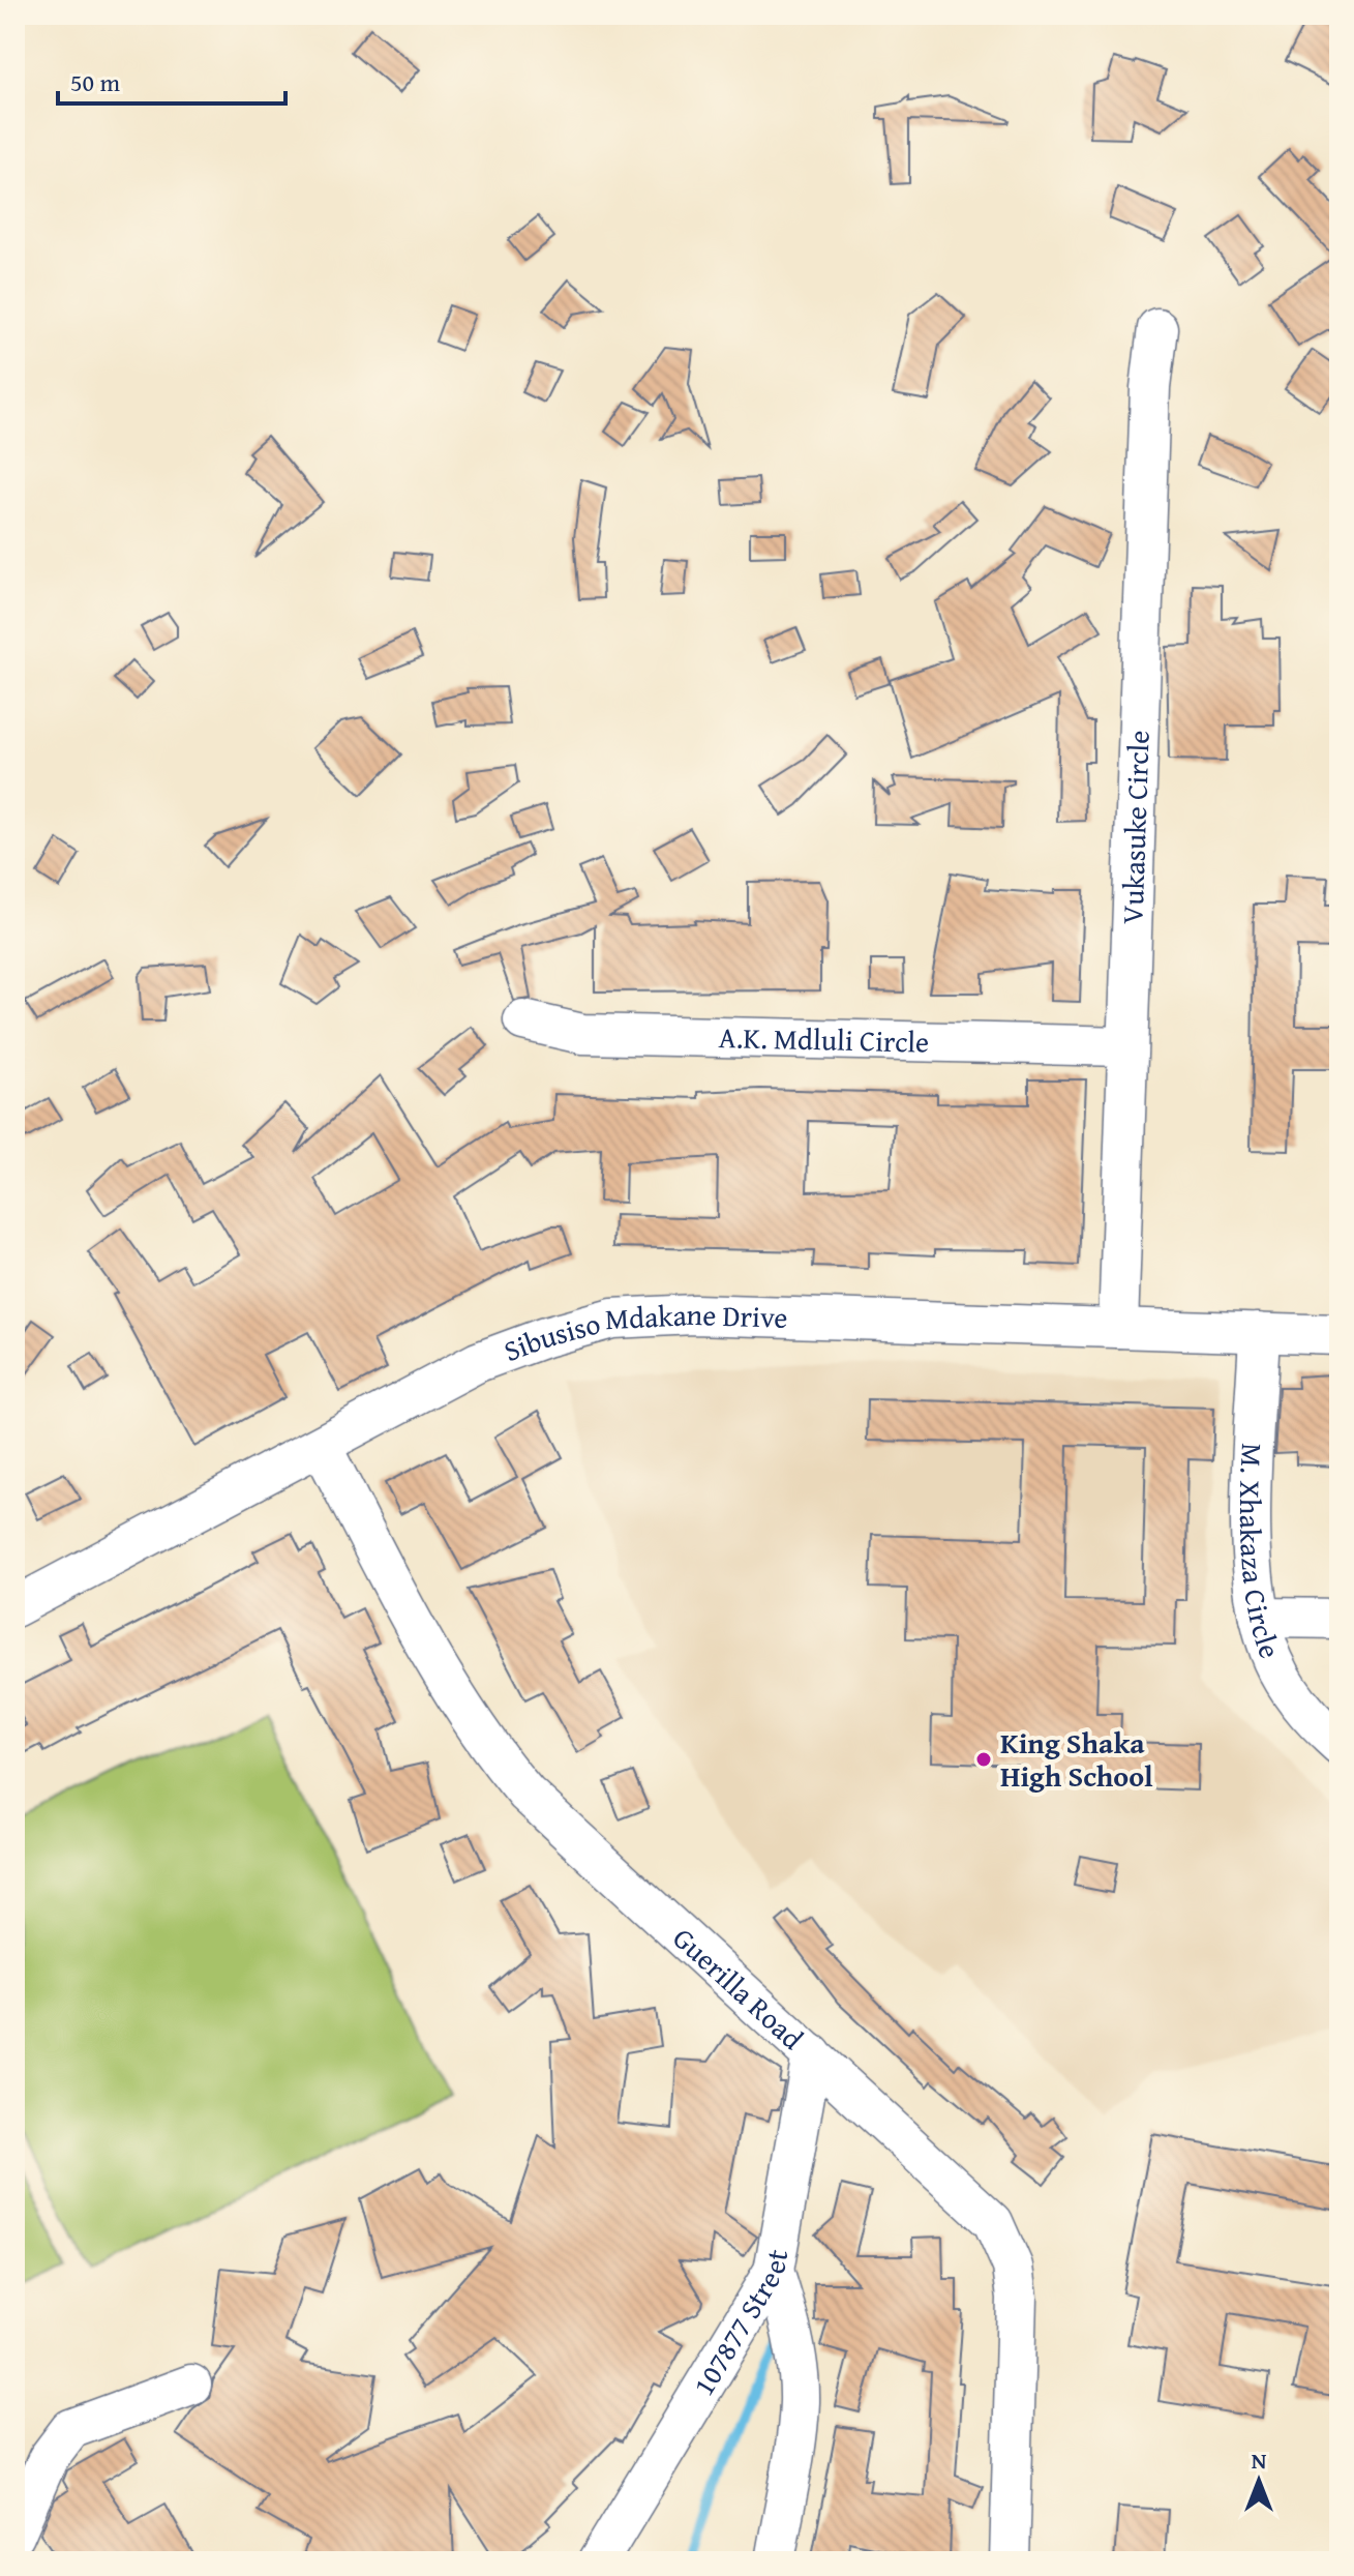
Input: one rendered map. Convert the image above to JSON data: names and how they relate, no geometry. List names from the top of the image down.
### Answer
{
  "streets": {
    "street": [
      "Vukasuke Circle",
      "A.K. Mdluli Circle",
      "Sibusiso Mdakane Drive",
      "M. Xhakaza Circle",
      "Guerilla Road",
      "107877 Street"
    ]
  },
  "crossings": [
    ["Vukasuke Circle", "A.K. Mdluli Circle"],
    ["Vukasuke Circle", "Sibusiso Mdakane Drive"],
    ["Sibusiso Mdakane Drive", "M. Xhakaza Circle"],
    ["Sibusiso Mdakane Drive", "Guerilla Road"],
    ["Guerilla Road", "107877 Street"]
  ],
  "places": ["King Shaka High School"],
  "scale_bar": "50 m",
  "north": "top"
}
